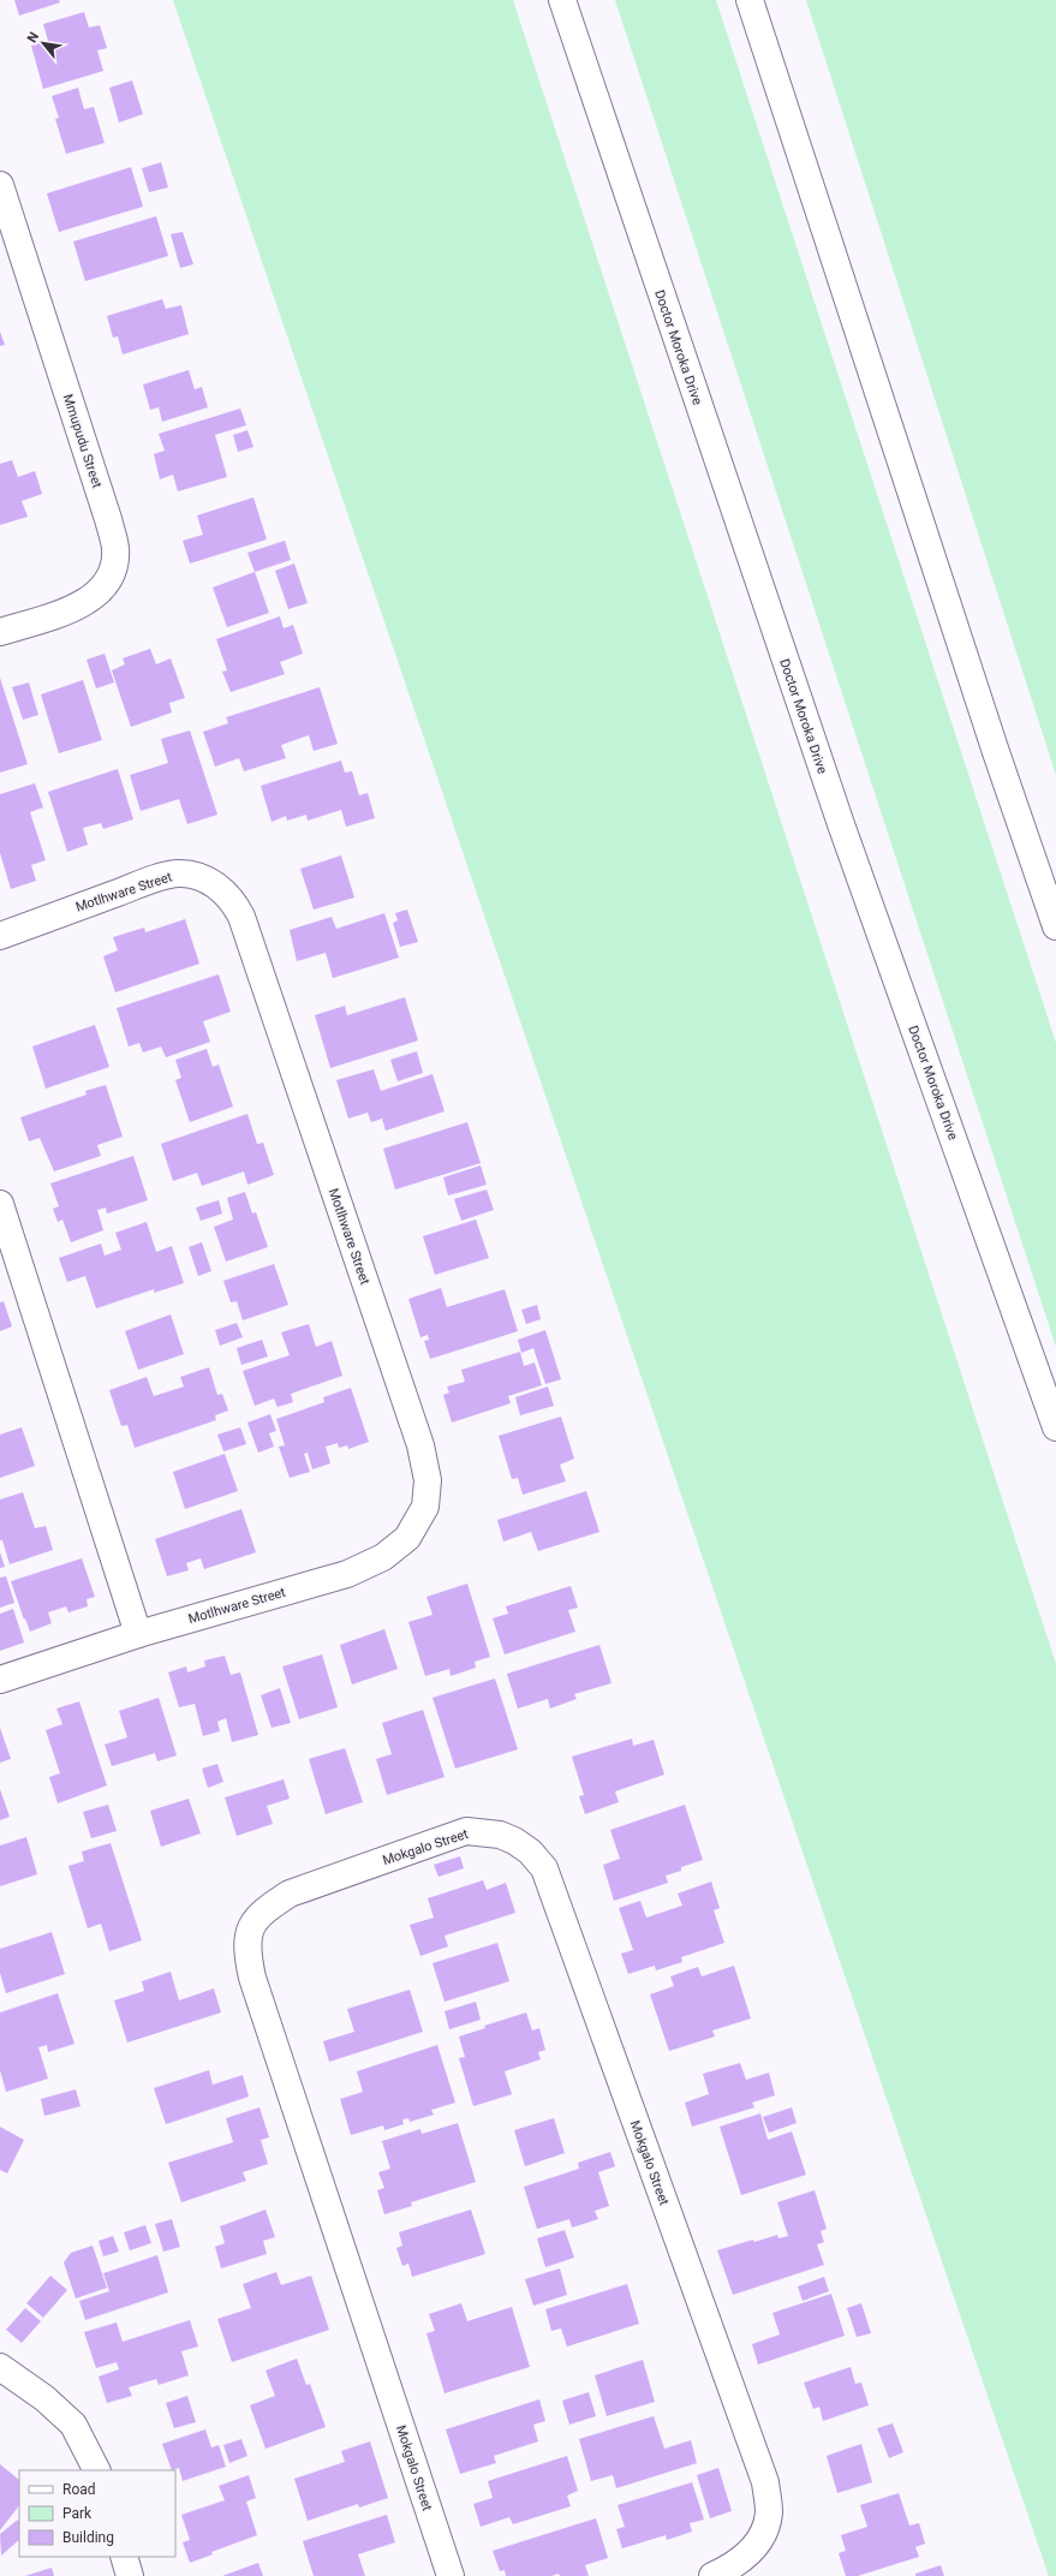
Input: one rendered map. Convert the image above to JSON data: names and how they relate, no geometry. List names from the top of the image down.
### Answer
{
  "streets": {
    "street": [
      "Doctor Moroka Drive",
      "Mmupudu Street",
      "Motlhware Street",
      "Mokgalo Street"
    ]
  },
  "legend": ["Road", "Park", "Building"],
  "north": "top left"
}
